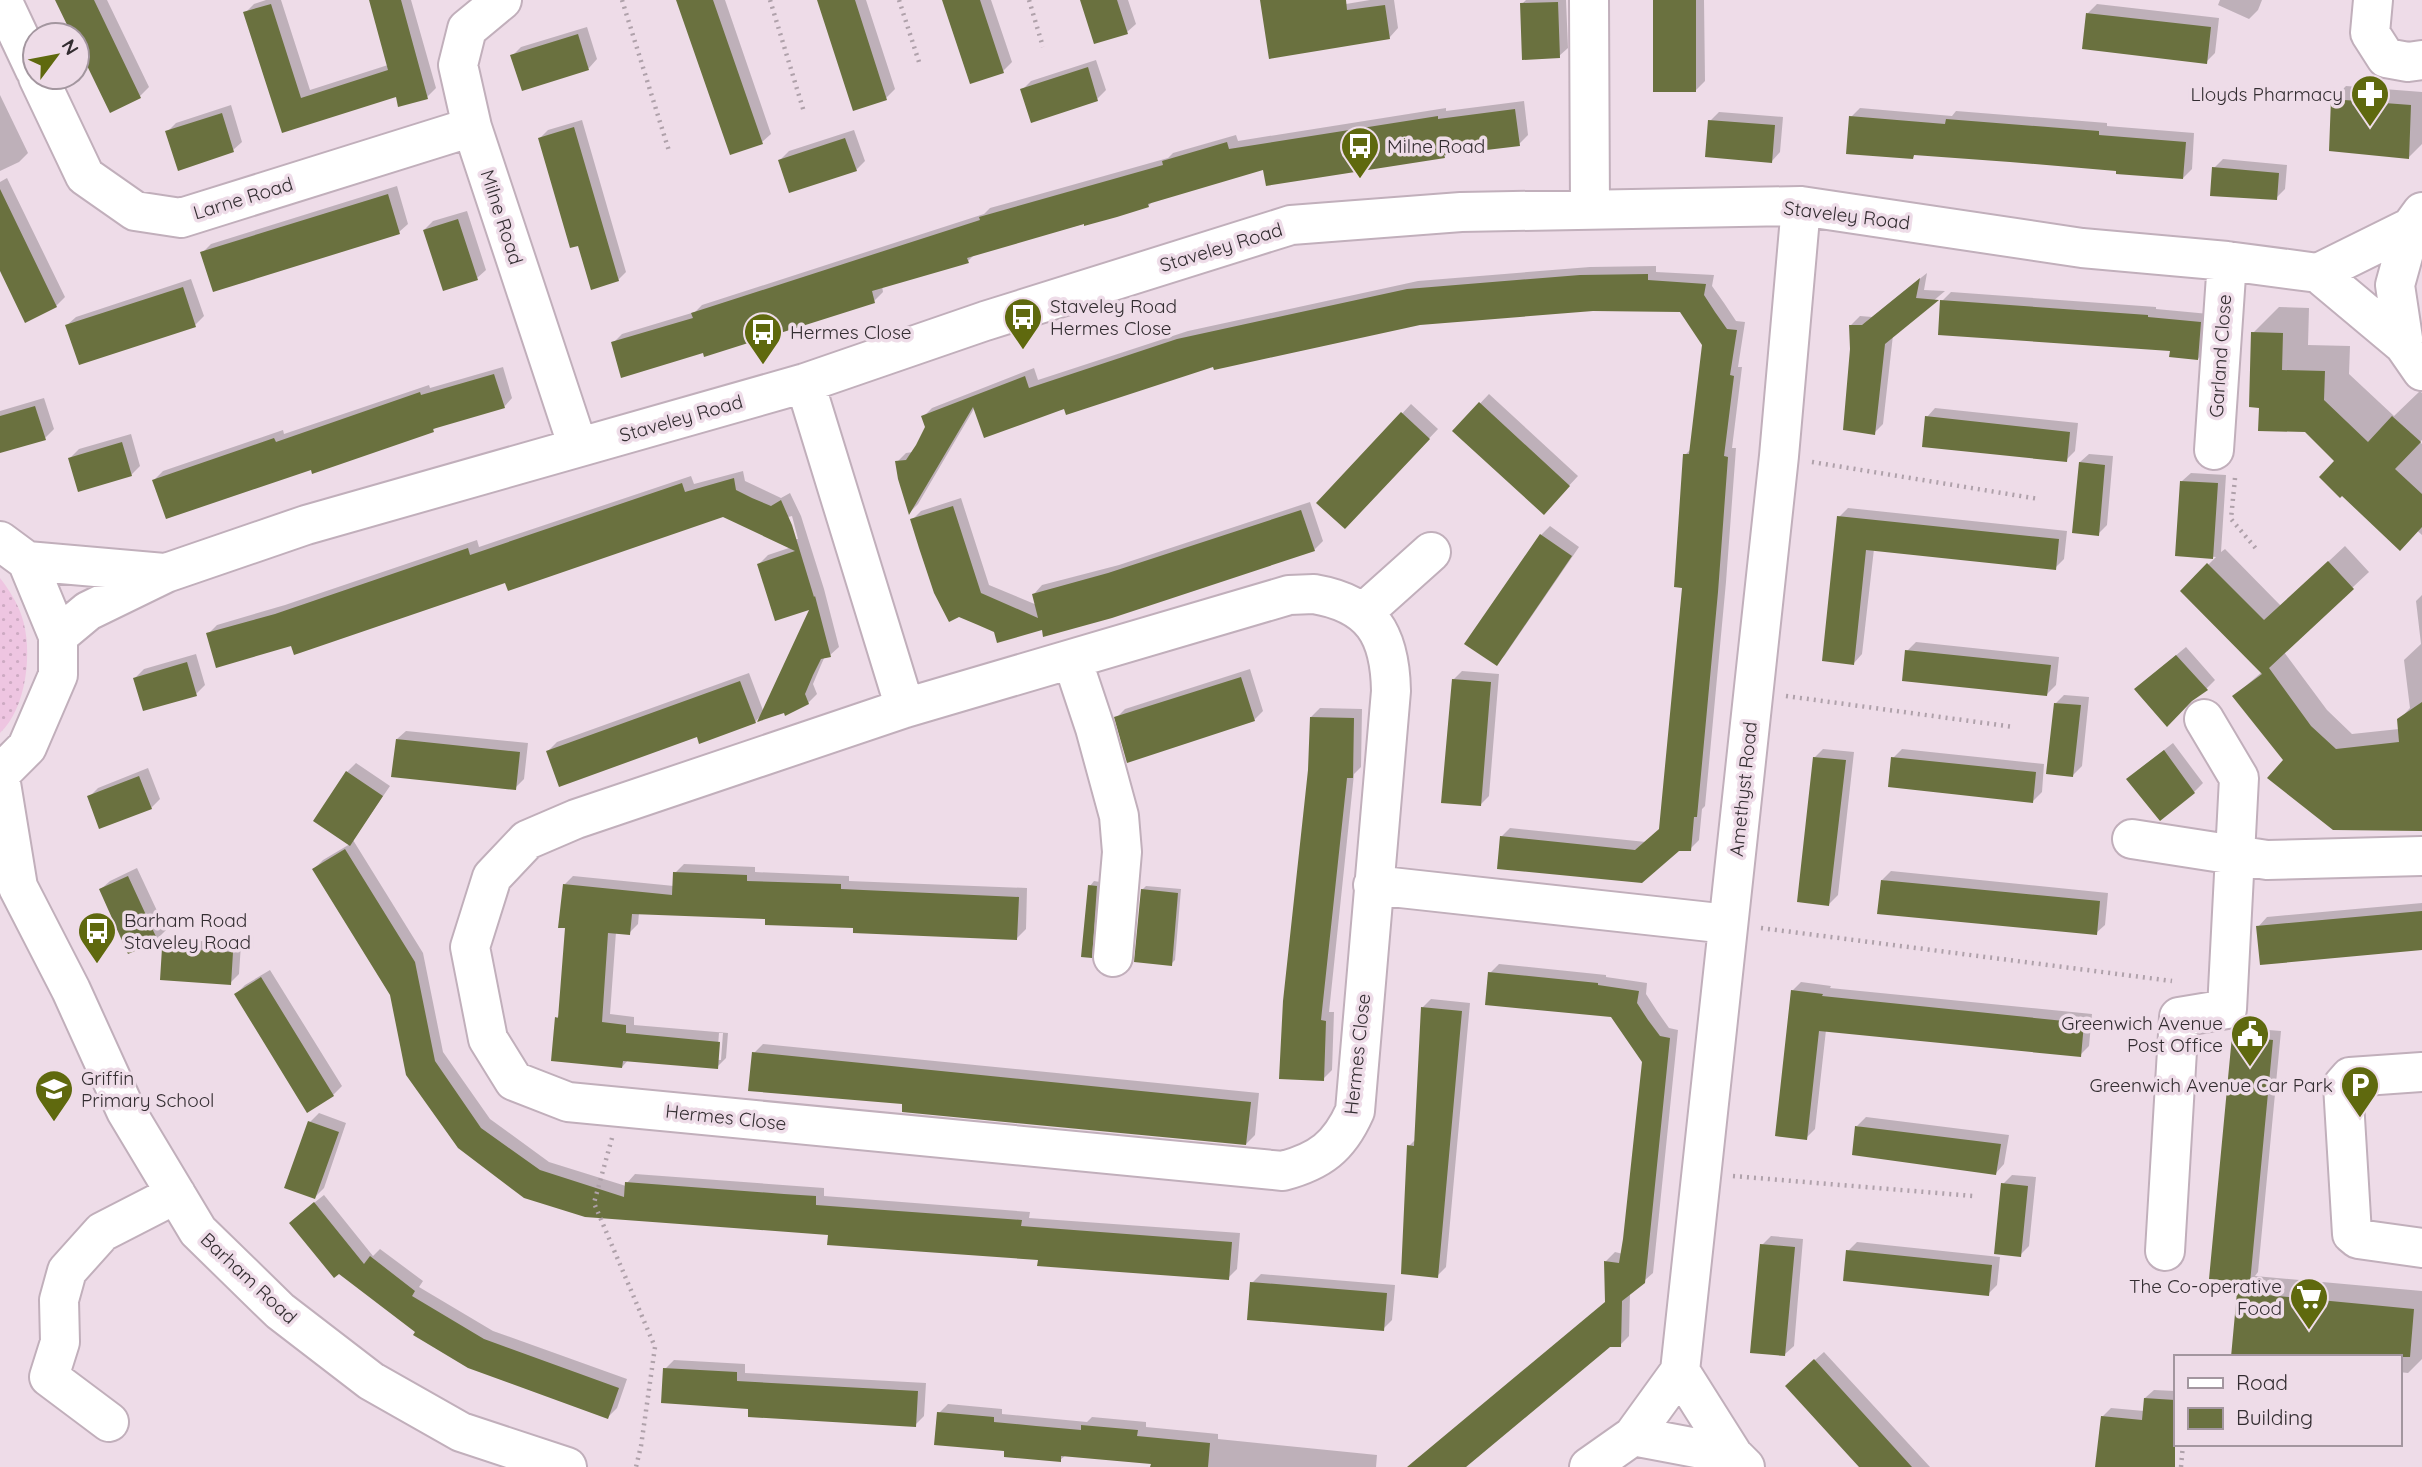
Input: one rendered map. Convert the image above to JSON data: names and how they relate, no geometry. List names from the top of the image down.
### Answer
{
  "streets": {
    "street": [
      "Larne Road",
      "Staveley Road",
      "Milne Road",
      "Garland Close",
      "Amethyst Road",
      "Hermes Close",
      "Barham Road"
    ]
  },
  "crossings": [
    ["Larne Road", "Milne Road"],
    ["Staveley Road", "Milne Road"],
    ["Staveley Road", "Garland Close"],
    ["Staveley Road", "Amethyst Road"]
  ],
  "places": {
    "pharmacy": ["Lloyds Pharmacy"],
    "bus stop": [
      "Milne Road",
      "Staveley Road Hermes Close",
      "Hermes Close",
      "Barham Road Staveley Road"
    ],
    "public building": ["Greenwich Avenue Post Office"],
    "parking": ["Greenwich Avenue Car Park"],
    "school or university": ["Griffin Primary School"],
    "supermarket": ["The Co-operative Food"]
  },
  "legend": ["Road", "Building"],
  "north": "top right"
}
